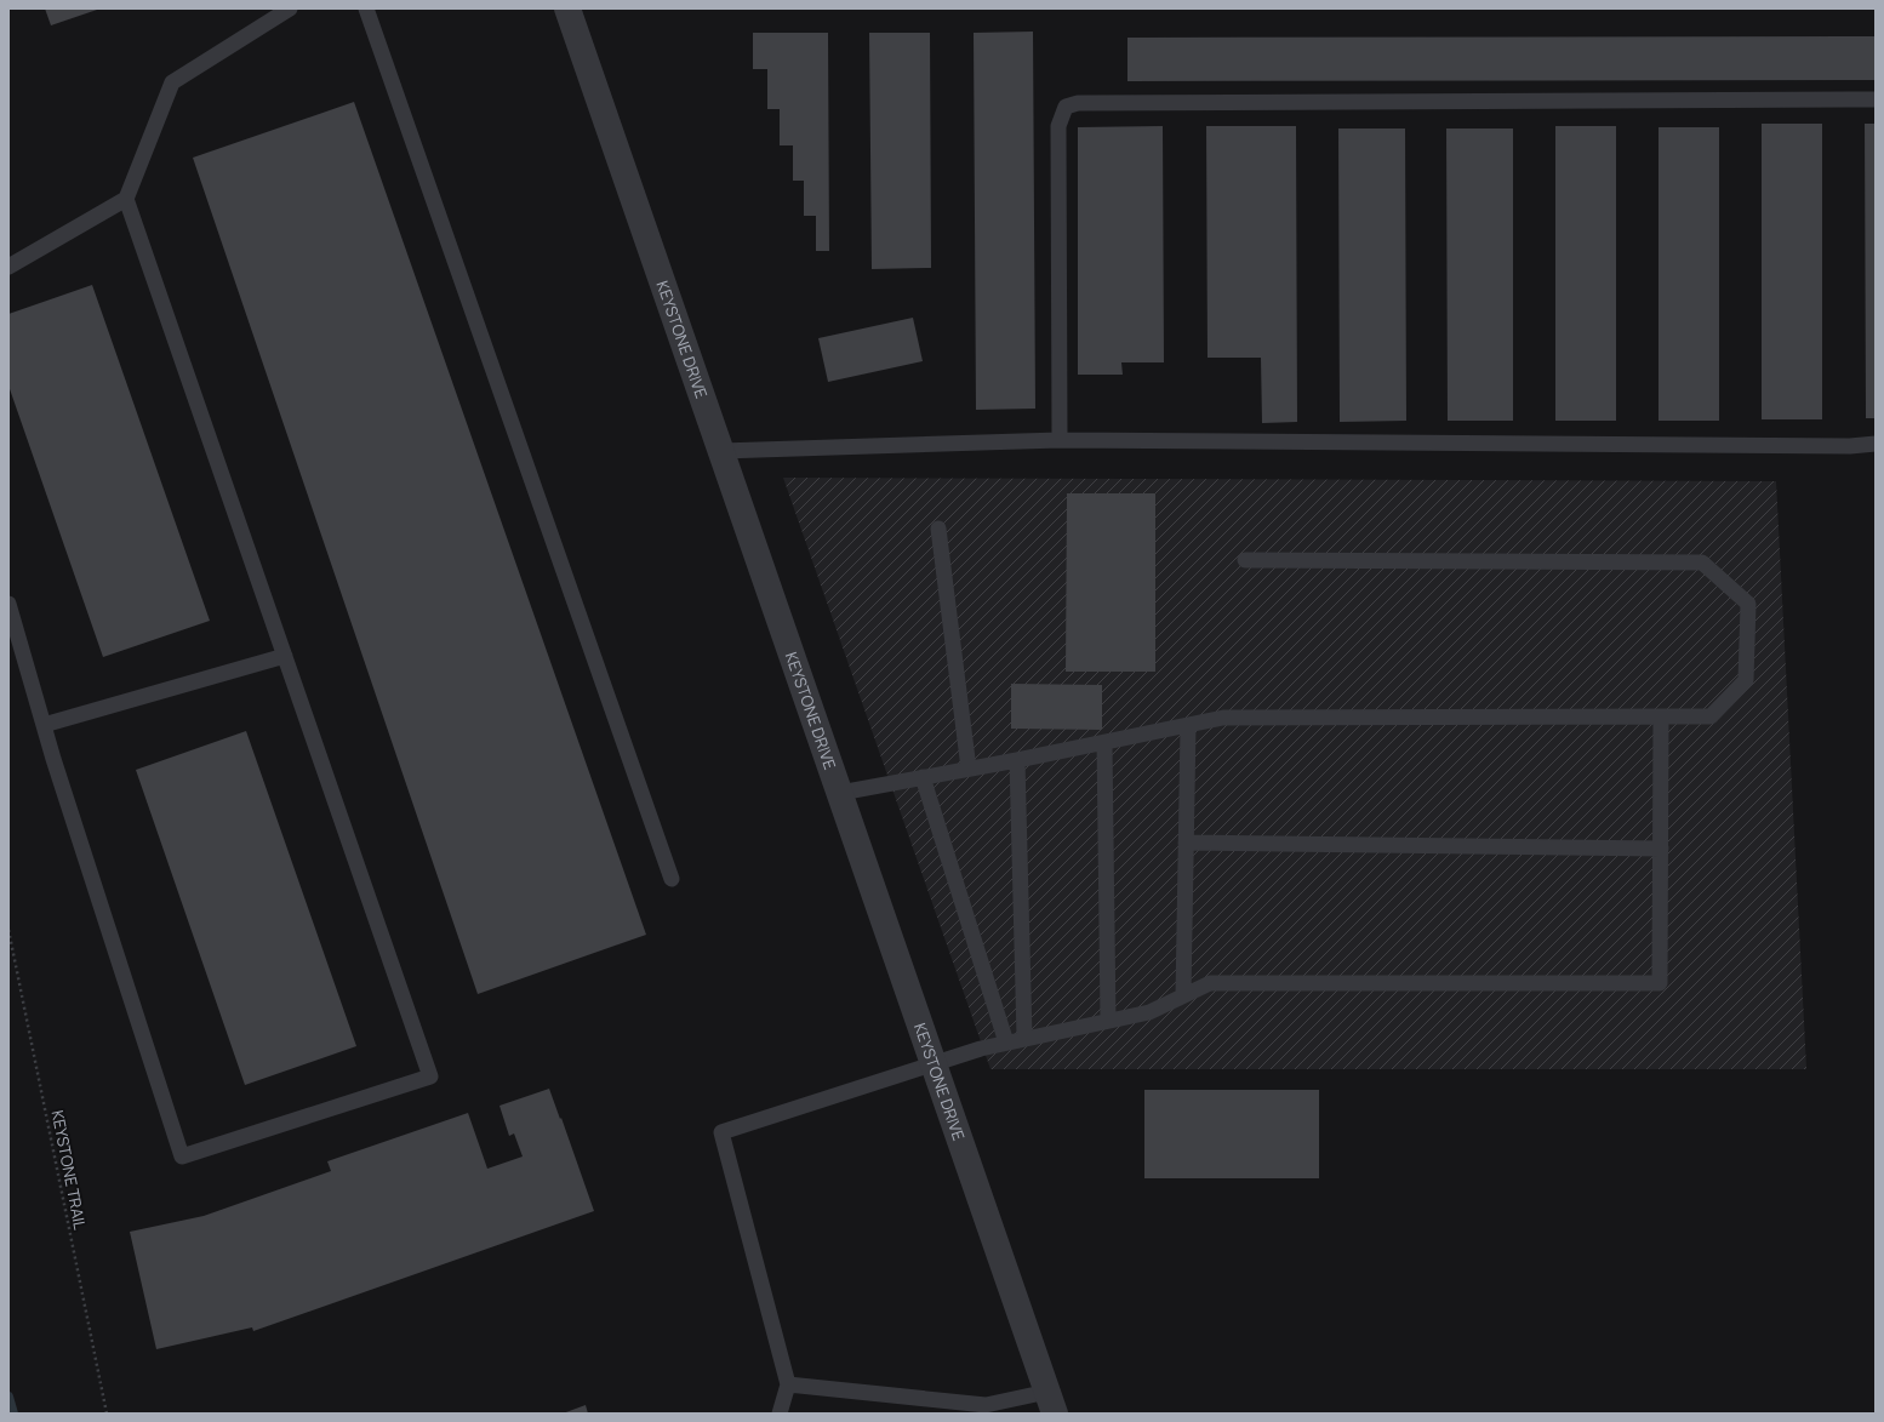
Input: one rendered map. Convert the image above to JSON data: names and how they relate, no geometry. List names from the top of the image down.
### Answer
{
  "streets": {
    "street": ["KEYSTONE DRIVE"],
    "path": ["KEYSTONE TRAIL"]
  }
}
